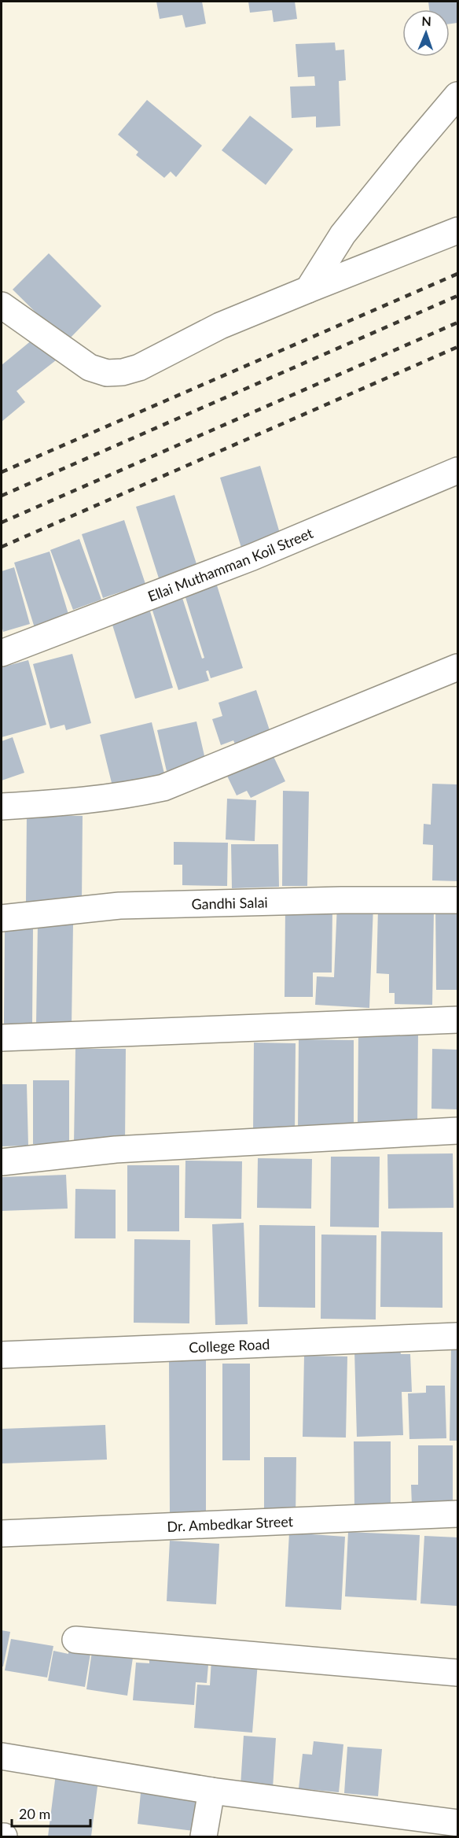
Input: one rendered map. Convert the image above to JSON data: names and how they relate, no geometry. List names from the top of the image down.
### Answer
{
  "streets": {
    "street": [
      "Ellai Muthamman Koil Street",
      "Gandhi Salai",
      "College Road",
      "Dr. Ambedkar Street"
    ]
  },
  "scale_bar": "20 m",
  "north": "top"
}
